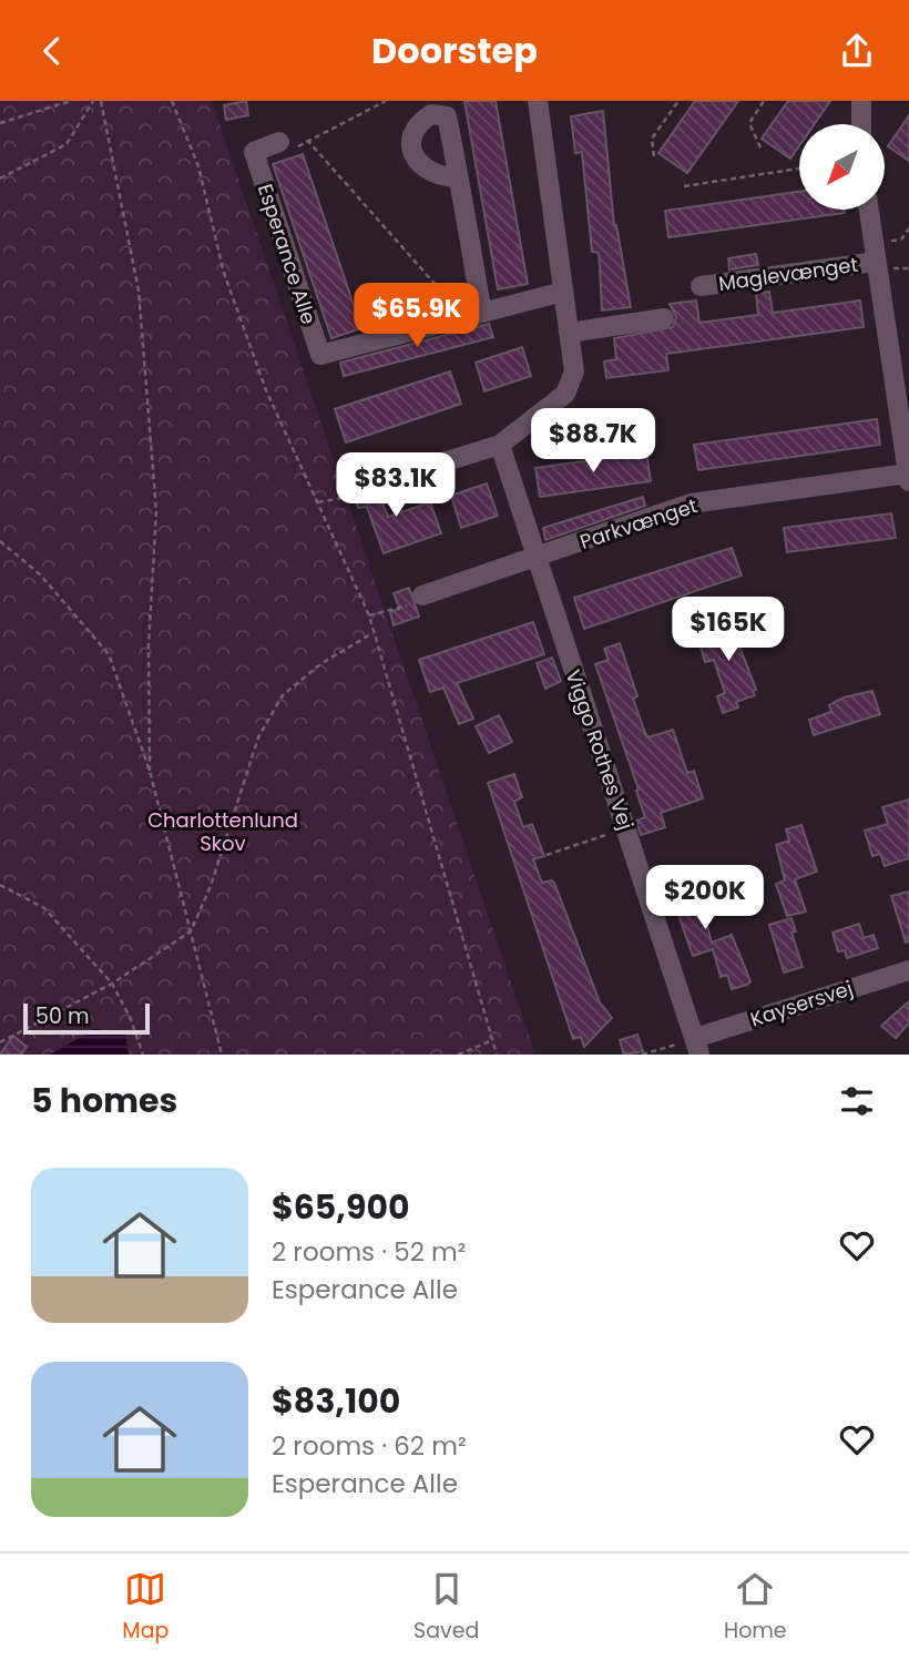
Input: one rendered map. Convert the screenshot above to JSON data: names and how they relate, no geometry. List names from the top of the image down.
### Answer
{
  "streets": {
    "street": [
      "Esperance Alle",
      "Maglevænget",
      "Parkvænget",
      "Viggo Rothes Vej",
      "Kaysersvej"
    ]
  },
  "crossings": [
    ["Parkvænget", "Viggo Rothes Vej"],
    ["Viggo Rothes Vej", "Kaysersvej"]
  ],
  "parks": ["Charlottenlund Skov"],
  "scale_bar": "50 m",
  "north": "bottom left",
  "page": {
    "header": "Doorstep",
    "price": [
      "$65.9K",
      "$88.7K",
      "$83.1K",
      "$165K",
      "$200K"
    ],
    "scale": "50 m",
    "heading": "5 homes",
    "list": [
      {
        "name": "$65,900",
        "note": "2 rooms · 52 m² · Esperance Alle"
      },
      {
        "name": "$83,100",
        "note": "2 rooms · 62 m² · Esperance Alle"
      }
    ],
    "tabs": ["Map", "Saved", "Home"]
  }
}
